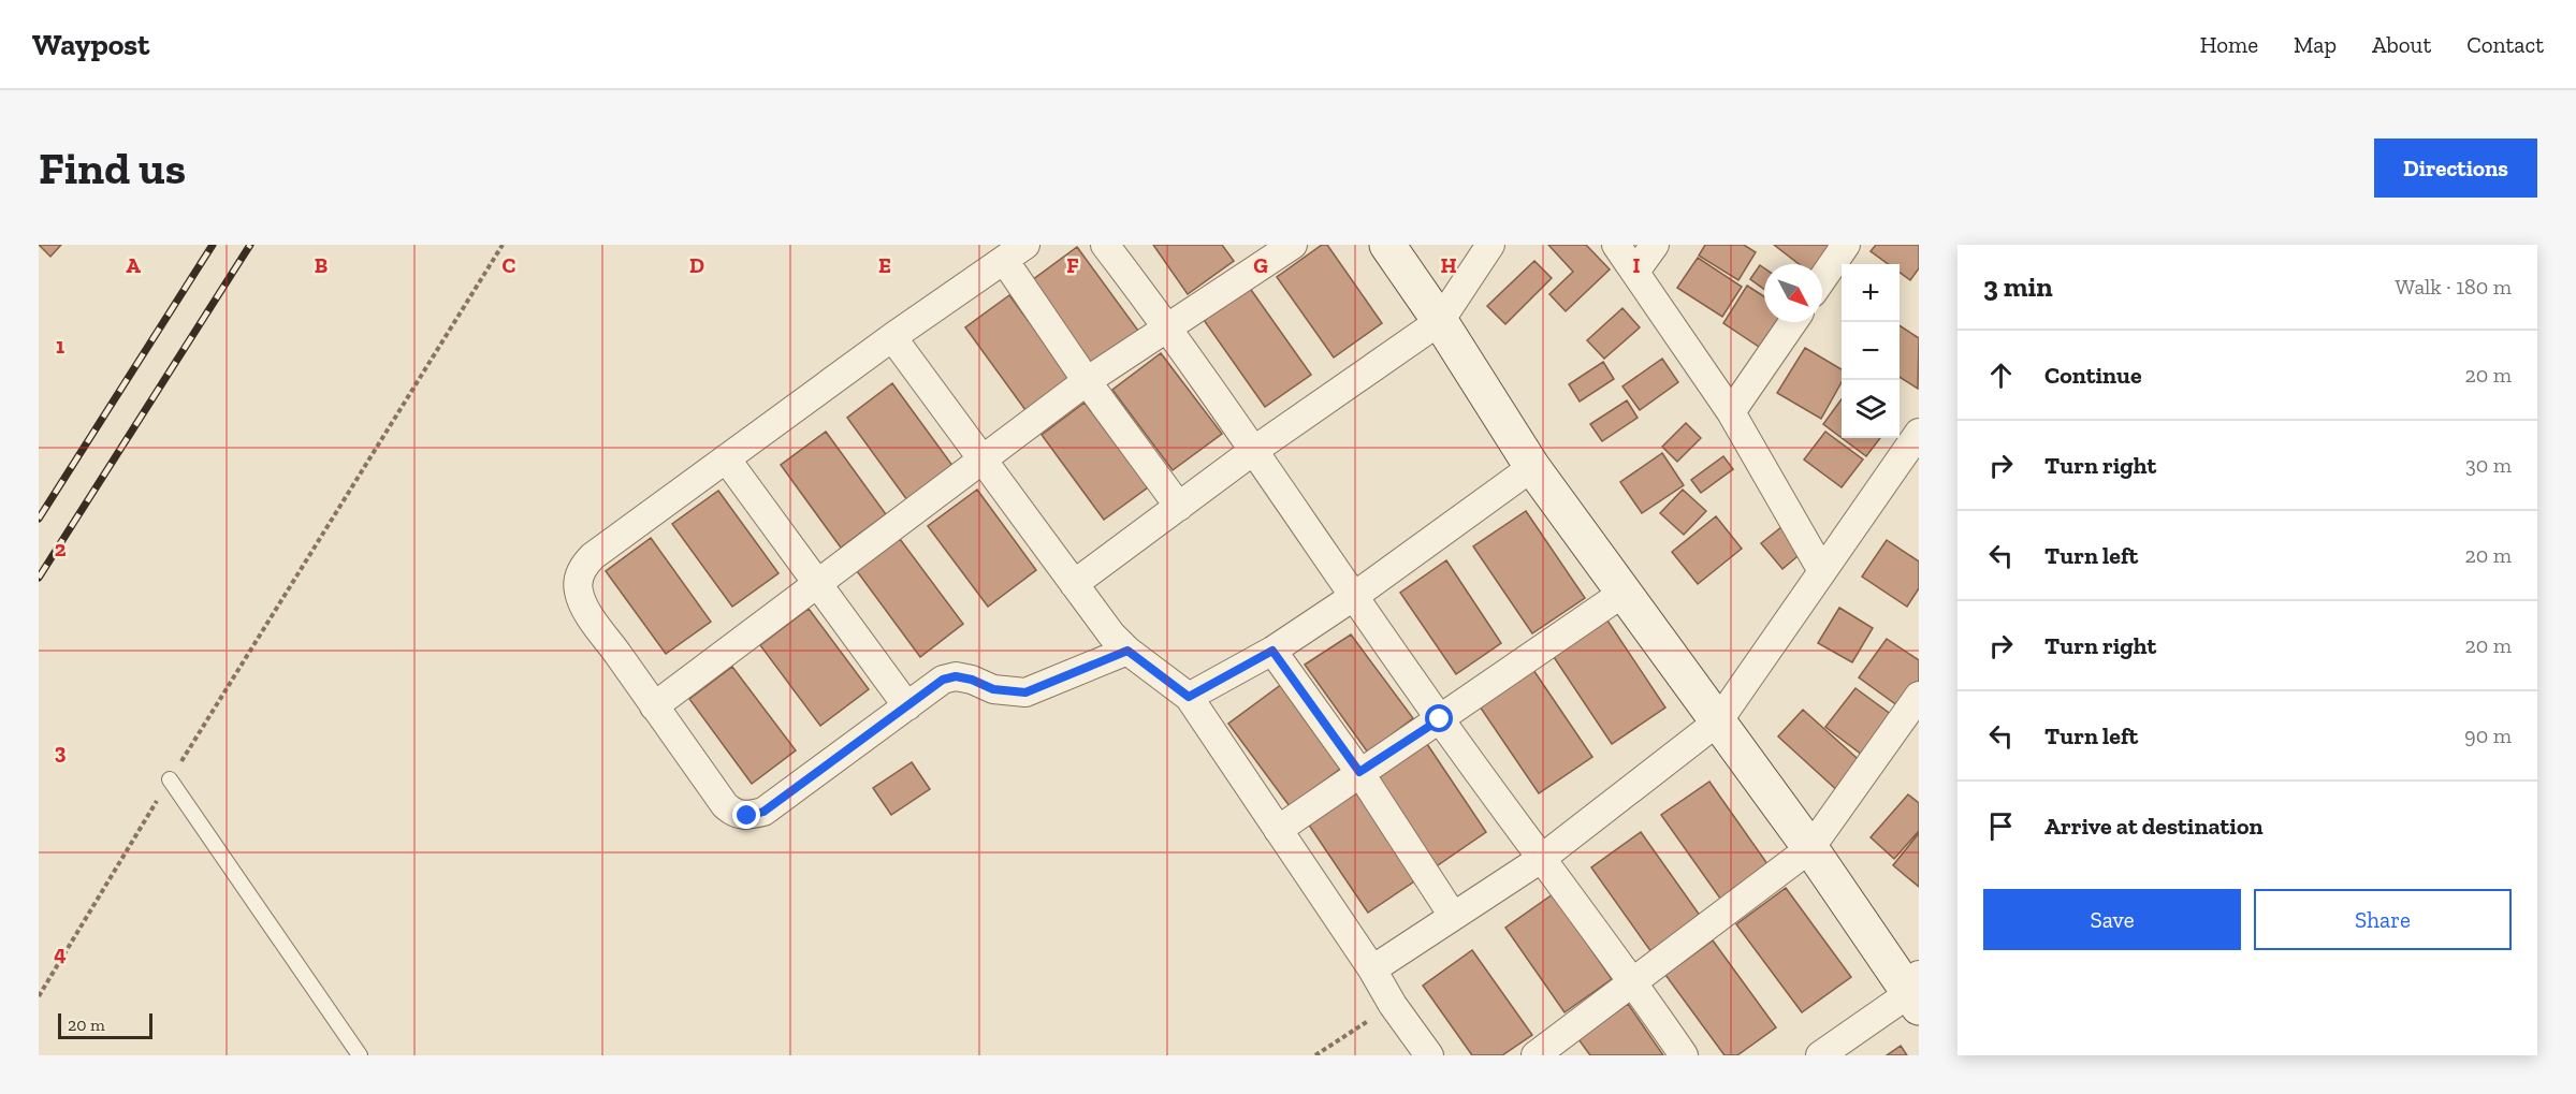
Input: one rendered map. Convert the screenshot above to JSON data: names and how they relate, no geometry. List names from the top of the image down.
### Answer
{
  "scale_bar": "20 m",
  "north": "bottom right",
  "page": {
    "header": "Waypost",
    "nav": [
      "Home",
      "Map",
      "About",
      "Contact"
    ],
    "buttons": [
      "Directions",
      ["Save", "Share"]
    ],
    "title": "Find us",
    "heading": ["3 min", "Walk · 180 m"],
    "map_buttons": ["+", "−"],
    "list": [
      ["Continue", "20 m"],
      ["Turn right", "30 m"],
      ["Turn left", "20 m"],
      ["Turn right", "20 m"],
      ["Turn left", "90 m"],
      "Arrive at destination"
    ],
    "scale": "20 m"
  },
  "grid": {
    "columns": [
      "A",
      "B",
      "C",
      "D",
      "E",
      "F",
      "G",
      "H",
      "I"
    ],
    "rows": [
      "1",
      "2",
      "3",
      "4"
    ]
  }
}
